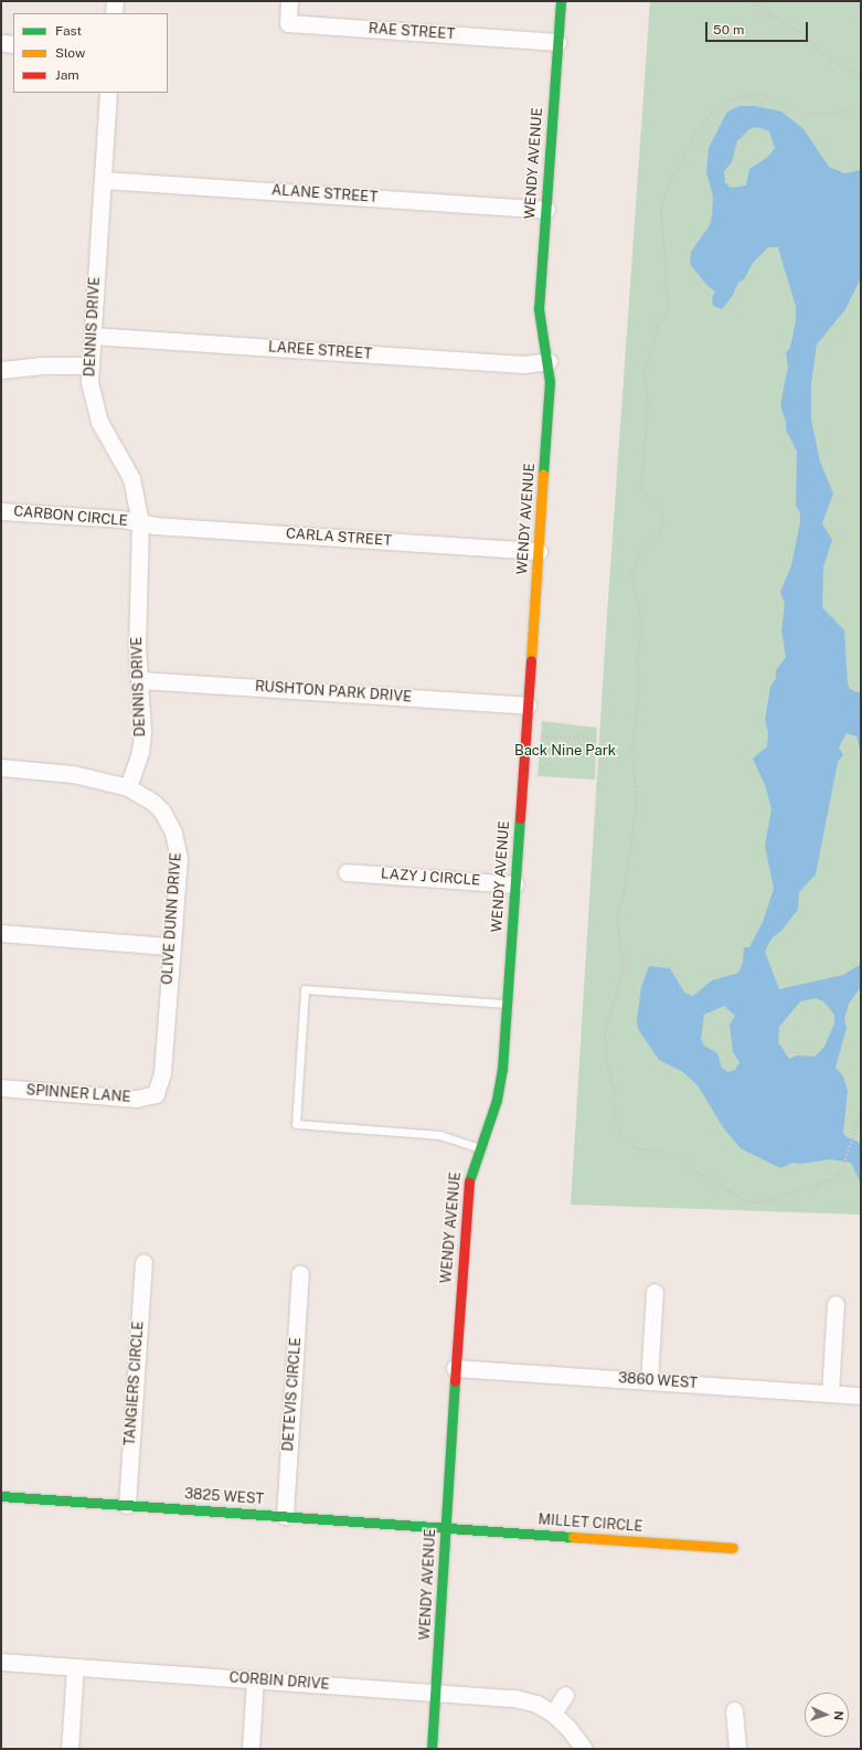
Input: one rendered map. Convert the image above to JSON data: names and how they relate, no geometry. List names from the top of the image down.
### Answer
{
  "streets": {
    "street": [
      "RAE STREET",
      "WENDY AVENUE",
      "ALANE STREET",
      "DENNIS DRIVE",
      "LAREE STREET",
      "CARBON CIRCLE",
      "CARLA STREET",
      "RUSHTON PARK DRIVE",
      "LAZY J CIRCLE",
      "OLIVE DUNN DRIVE",
      "SPINNER LANE",
      "3860 WEST",
      "TANGIERS CIRCLE",
      "DETEVIS CIRCLE",
      "3825 WEST",
      "MILLET CIRCLE",
      "CORBIN DRIVE"
    ]
  },
  "crossings": [
    ["RAE STREET", "WENDY AVENUE"],
    ["WENDY AVENUE", "ALANE STREET"],
    ["WENDY AVENUE", "LAREE STREET"],
    ["WENDY AVENUE", "CARLA STREET"],
    ["WENDY AVENUE", "RUSHTON PARK DRIVE"],
    ["WENDY AVENUE", "LAZY J CIRCLE"],
    ["WENDY AVENUE", "3860 WEST"],
    ["WENDY AVENUE", "3825 WEST"],
    ["WENDY AVENUE", "MILLET CIRCLE"],
    ["WENDY AVENUE", "CORBIN DRIVE"],
    ["ALANE STREET", "DENNIS DRIVE"],
    ["DENNIS DRIVE", "LAREE STREET"],
    ["DENNIS DRIVE", "CARBON CIRCLE"],
    ["DENNIS DRIVE", "CARLA STREET"],
    ["DENNIS DRIVE", "RUSHTON PARK DRIVE"],
    ["DENNIS DRIVE", "OLIVE DUNN DRIVE"],
    ["CARBON CIRCLE", "CARLA STREET"],
    ["OLIVE DUNN DRIVE", "SPINNER LANE"],
    ["TANGIERS CIRCLE", "3825 WEST"],
    ["DETEVIS CIRCLE", "3825 WEST"],
    ["3825 WEST", "MILLET CIRCLE"]
  ],
  "parks": ["Back Nine Park"],
  "legend": ["Fast", "Slow", "Jam"],
  "scale_bar": "50 m",
  "north": "right"
}
